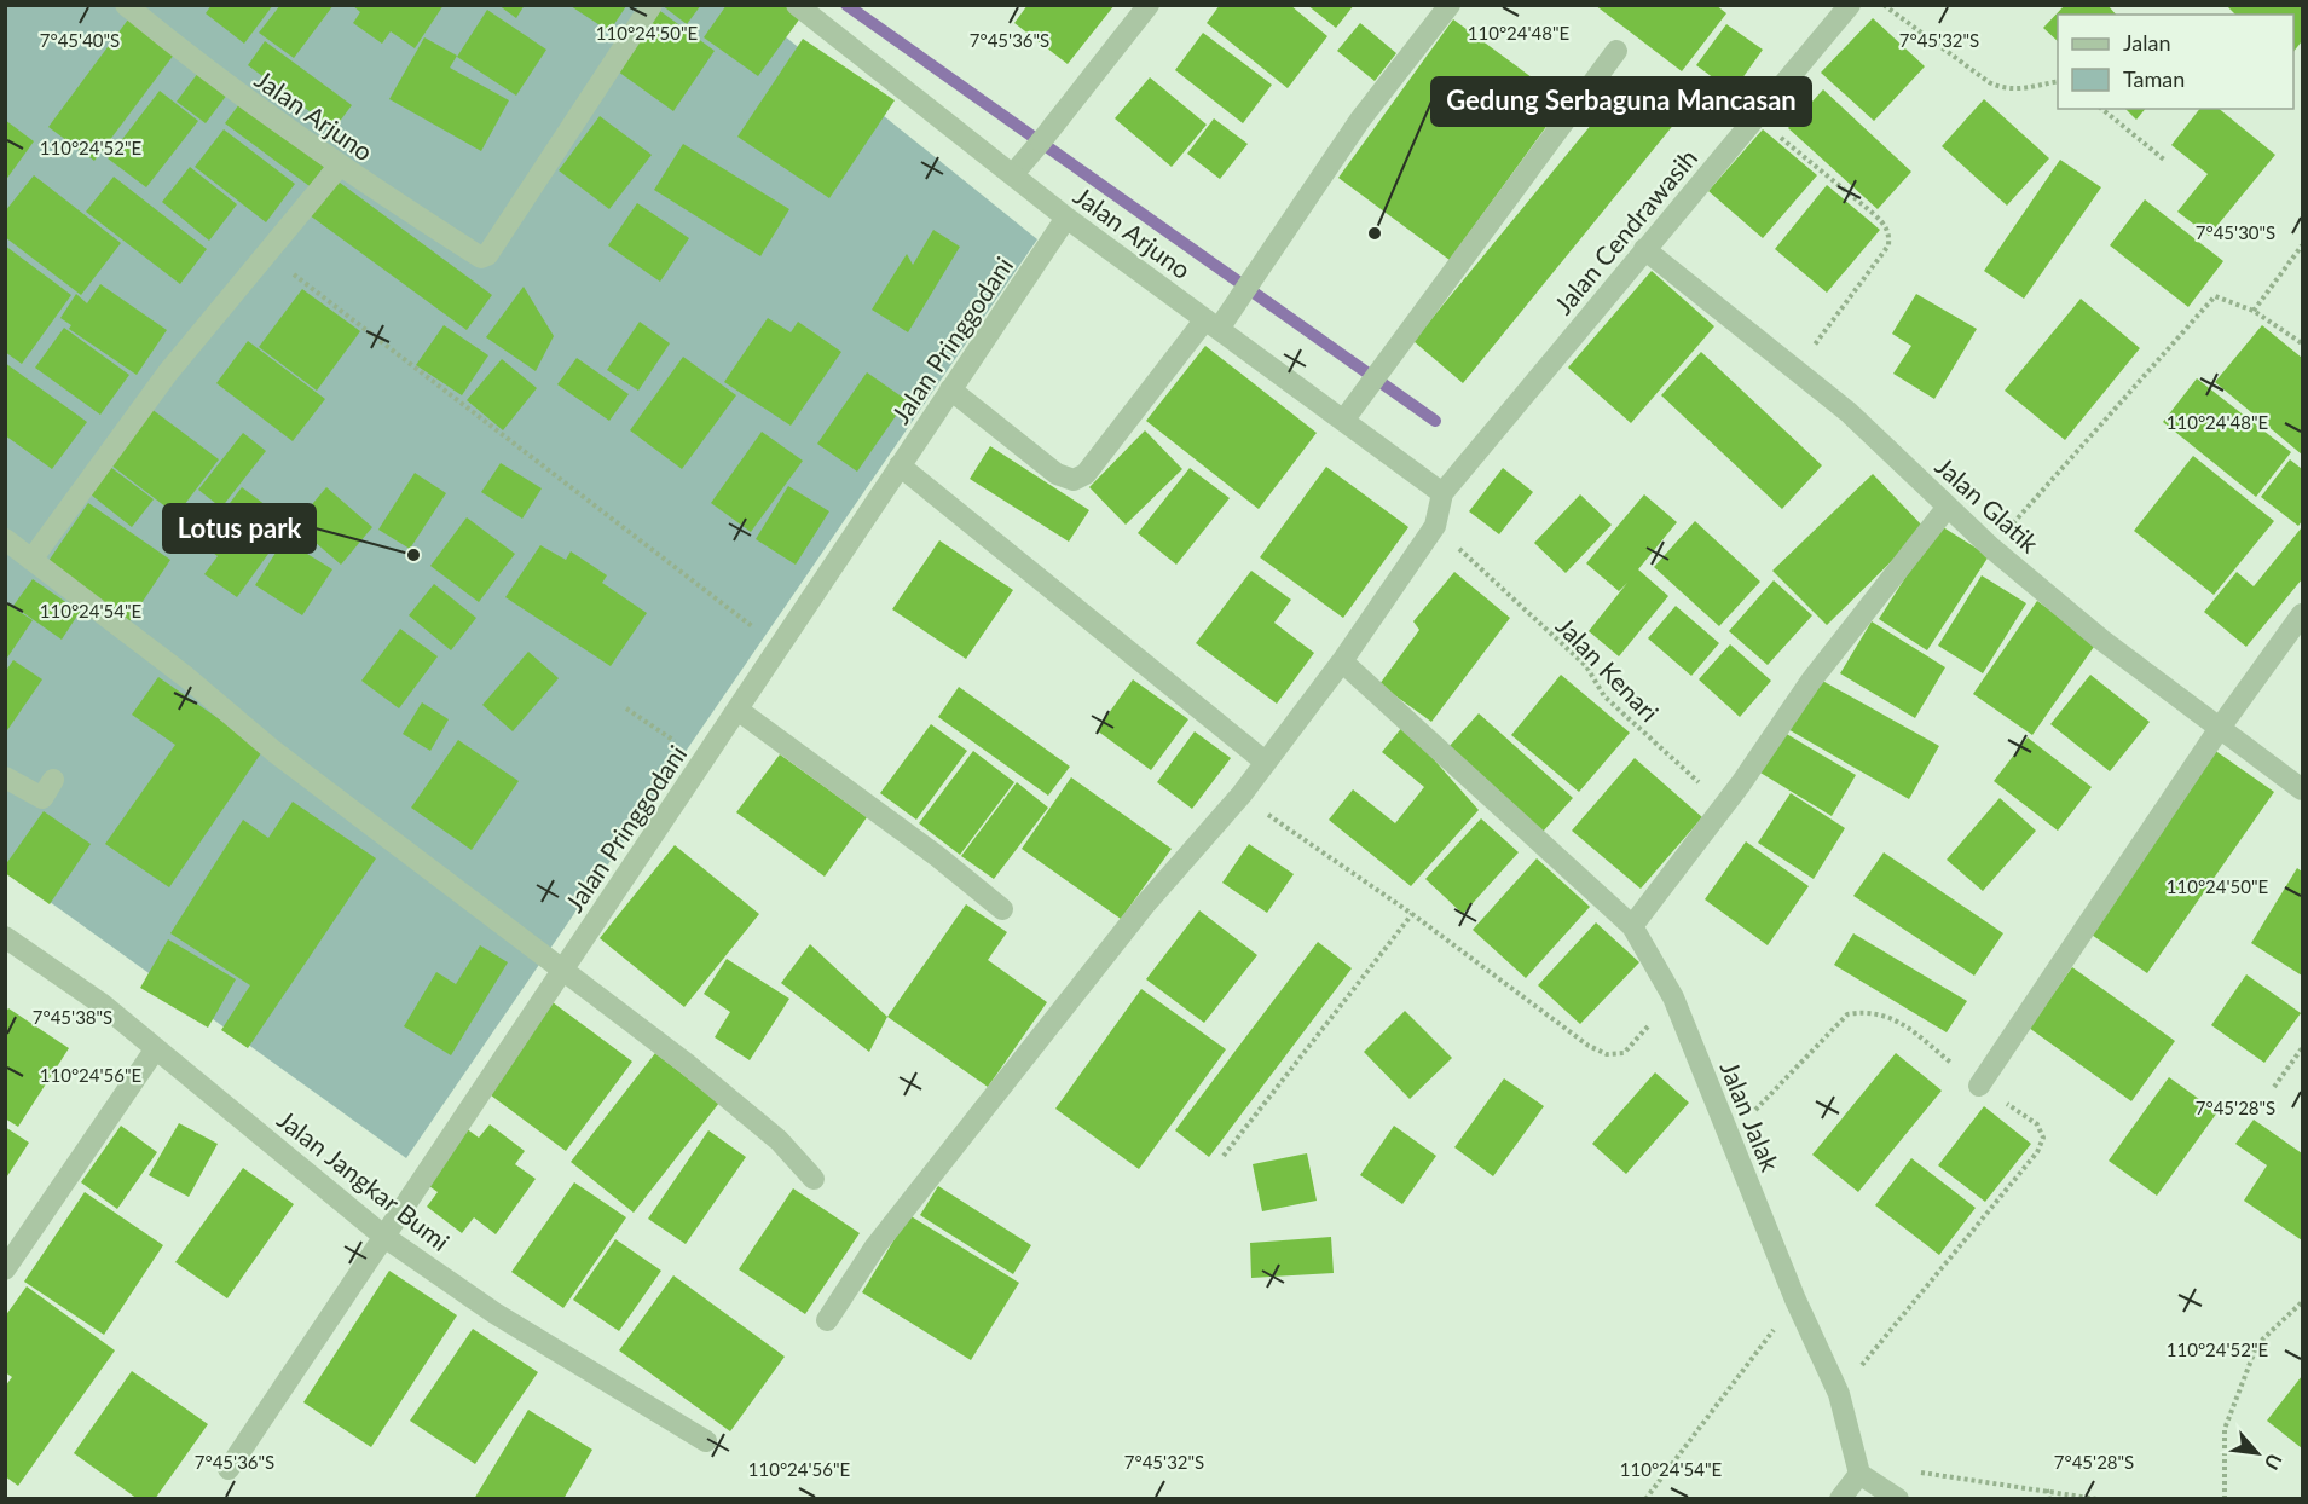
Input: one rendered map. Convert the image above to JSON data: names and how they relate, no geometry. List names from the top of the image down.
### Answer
{
  "streets": {
    "street": [
      "Jalan Arjuno",
      "Jalan Cendrawasih",
      "Jalan Pringgodani",
      "Jalan Glatik",
      "Jalan Jalak",
      "Jalan Jangkar Bumi"
    ],
    "path": ["Jalan Kenari"]
  },
  "crossings": [
    ["Jalan Arjuno", "Jalan Cendrawasih"],
    ["Jalan Arjuno", "Jalan Pringgodani"],
    ["Jalan Cendrawasih", "Jalan Glatik"],
    ["Jalan Pringgodani", "Jalan Jangkar Bumi"]
  ],
  "places": ["Gedung Serbaguna Mancasan", "Lotus park"],
  "legend": ["Jalan", "Taman"],
  "north": "bottom right",
  "coordinates": [
    "110°24'50\"E",
    "110°24'48\"E",
    "7°45'40\"S",
    "7°45'36\"S",
    "7°45'32\"S",
    "110°24'52\"E",
    "7°45'30\"S",
    "110°24'54\"E",
    "7°45'38\"S",
    "110°24'56\"E",
    "7°45'28\"S"
  ]
}
